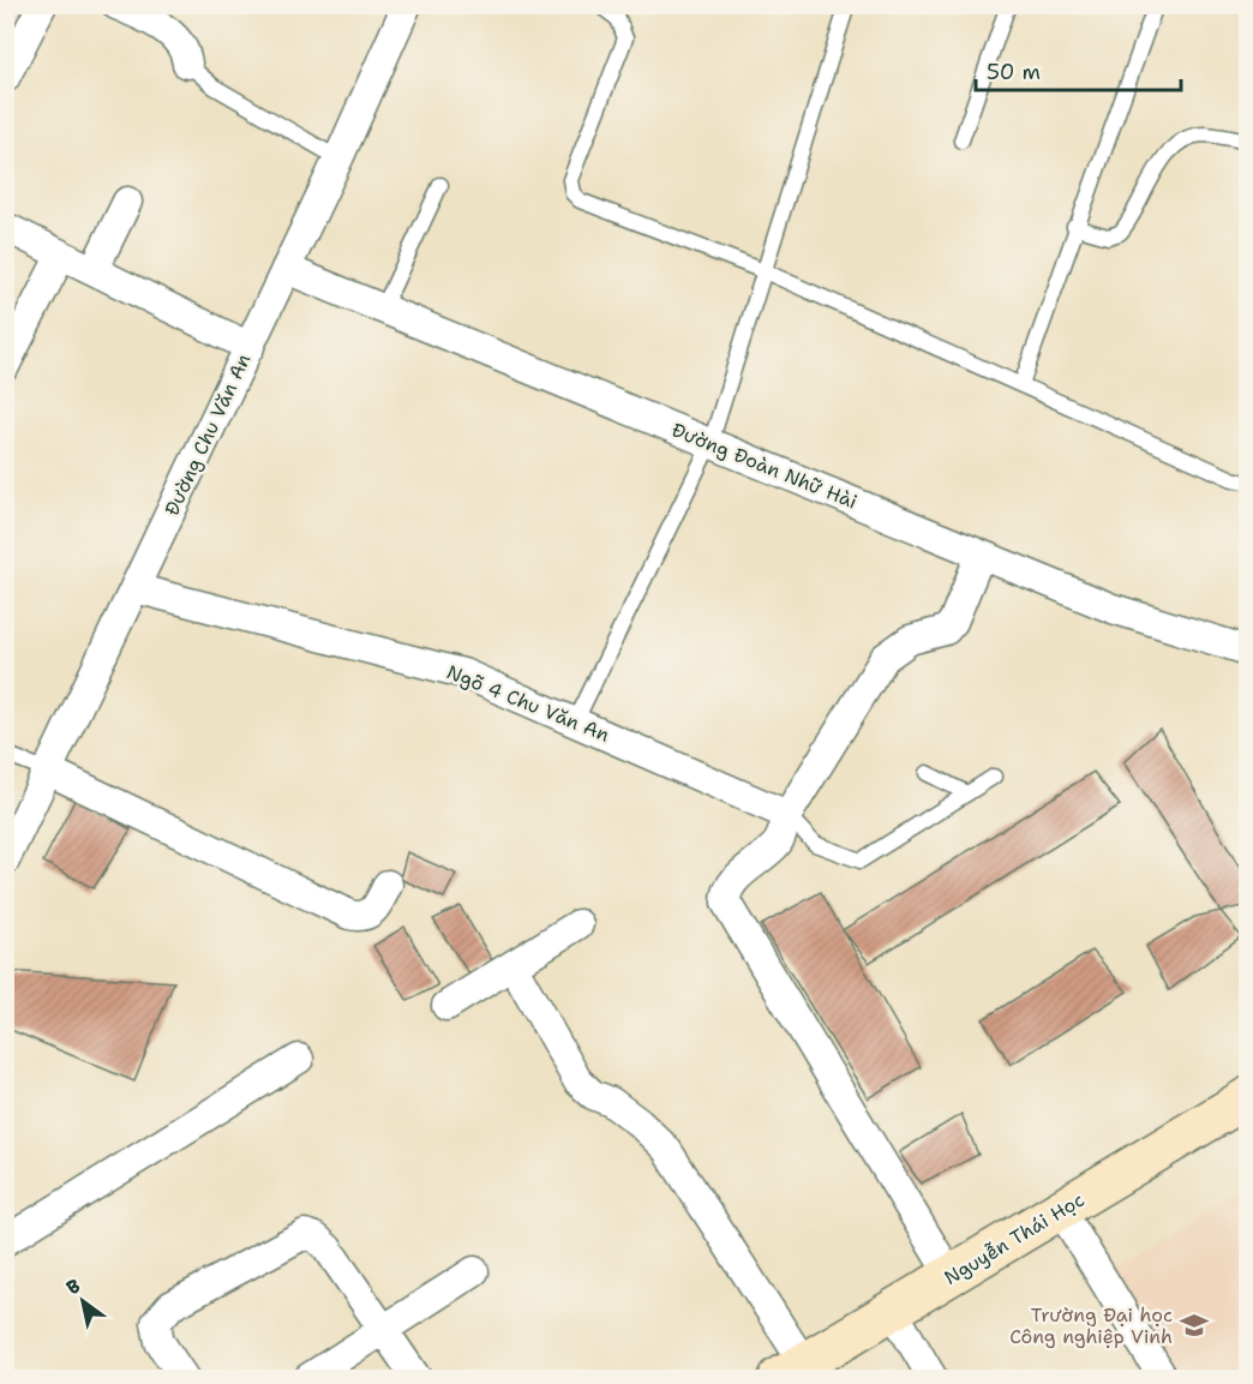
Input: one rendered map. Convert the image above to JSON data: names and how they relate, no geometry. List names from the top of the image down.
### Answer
{
  "streets": {
    "main road": ["Nguyễn Thái Học"],
    "street": ["Đường Chu Văn An", "Đường Đoàn Nhữ Hài", "Ngõ 4 Chu Văn An"]
  },
  "crossings": [
    ["Đường Chu Văn An", "Đường Đoàn Nhữ Hài"],
    ["Đường Chu Văn An", "Ngõ 4 Chu Văn An"]
  ],
  "places": {
    "school or university": ["Trường Đại học Công nghiệp Vinh"]
  },
  "scale_bar": "50 m",
  "north": "top left"
}
